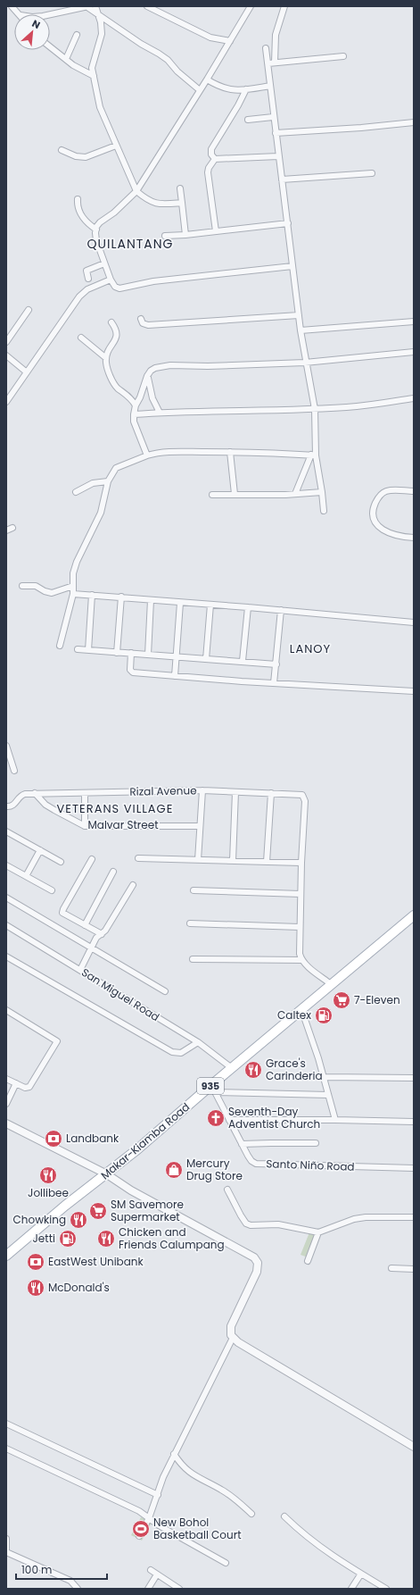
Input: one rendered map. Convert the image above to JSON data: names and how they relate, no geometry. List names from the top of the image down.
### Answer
{
  "streets": {
    "main road": ["935", "Makar-Kiamba Road"],
    "street": [
      "Rizal Avenue",
      "Malvar Street",
      "San Miguel Road",
      "Santo Niño Road"
    ]
  },
  "crossings": [
    ["Rizal Avenue", "Malvar Street"],
    ["San Miguel Road", "Makar-Kiamba Road"],
    ["Makar-Kiamba Road", "Santo Niño Road"]
  ],
  "districts": ["QUILANTANG", "LANOY", "VETERANS VILLAGE"],
  "places": {
    "supermarket": ["7-Eleven", "SM Savemore Supermarket"],
    "fuel station": ["Caltex", "Jetti"],
    "restaurant": [
      "Grace's Carinderia",
      "Jollibee",
      "Chowking",
      "Chicken and Friends Calumpang",
      "McDonald's"
    ],
    "church": ["Seventh-Day Adventist Church"],
    "bank": ["Landbank", "EastWest Unibank"],
    "shop": ["Mercury Drug Store"],
    "sports": ["New Bohol Basketball Court"]
  },
  "scale_bar": "100 m",
  "north": "top right"
}
